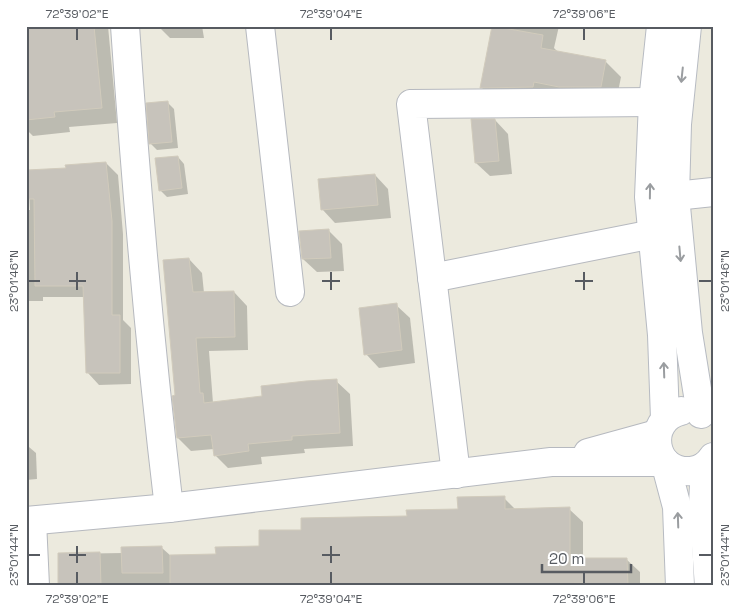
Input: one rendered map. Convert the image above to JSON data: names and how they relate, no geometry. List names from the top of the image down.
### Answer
{
  "scale_bar": "20 m",
  "coordinates": [
    "72°39'02\"E",
    "72°39'04\"E",
    "72°39'06\"E",
    "23°01'46\"N",
    "23°01'44\"N"
  ]
}
